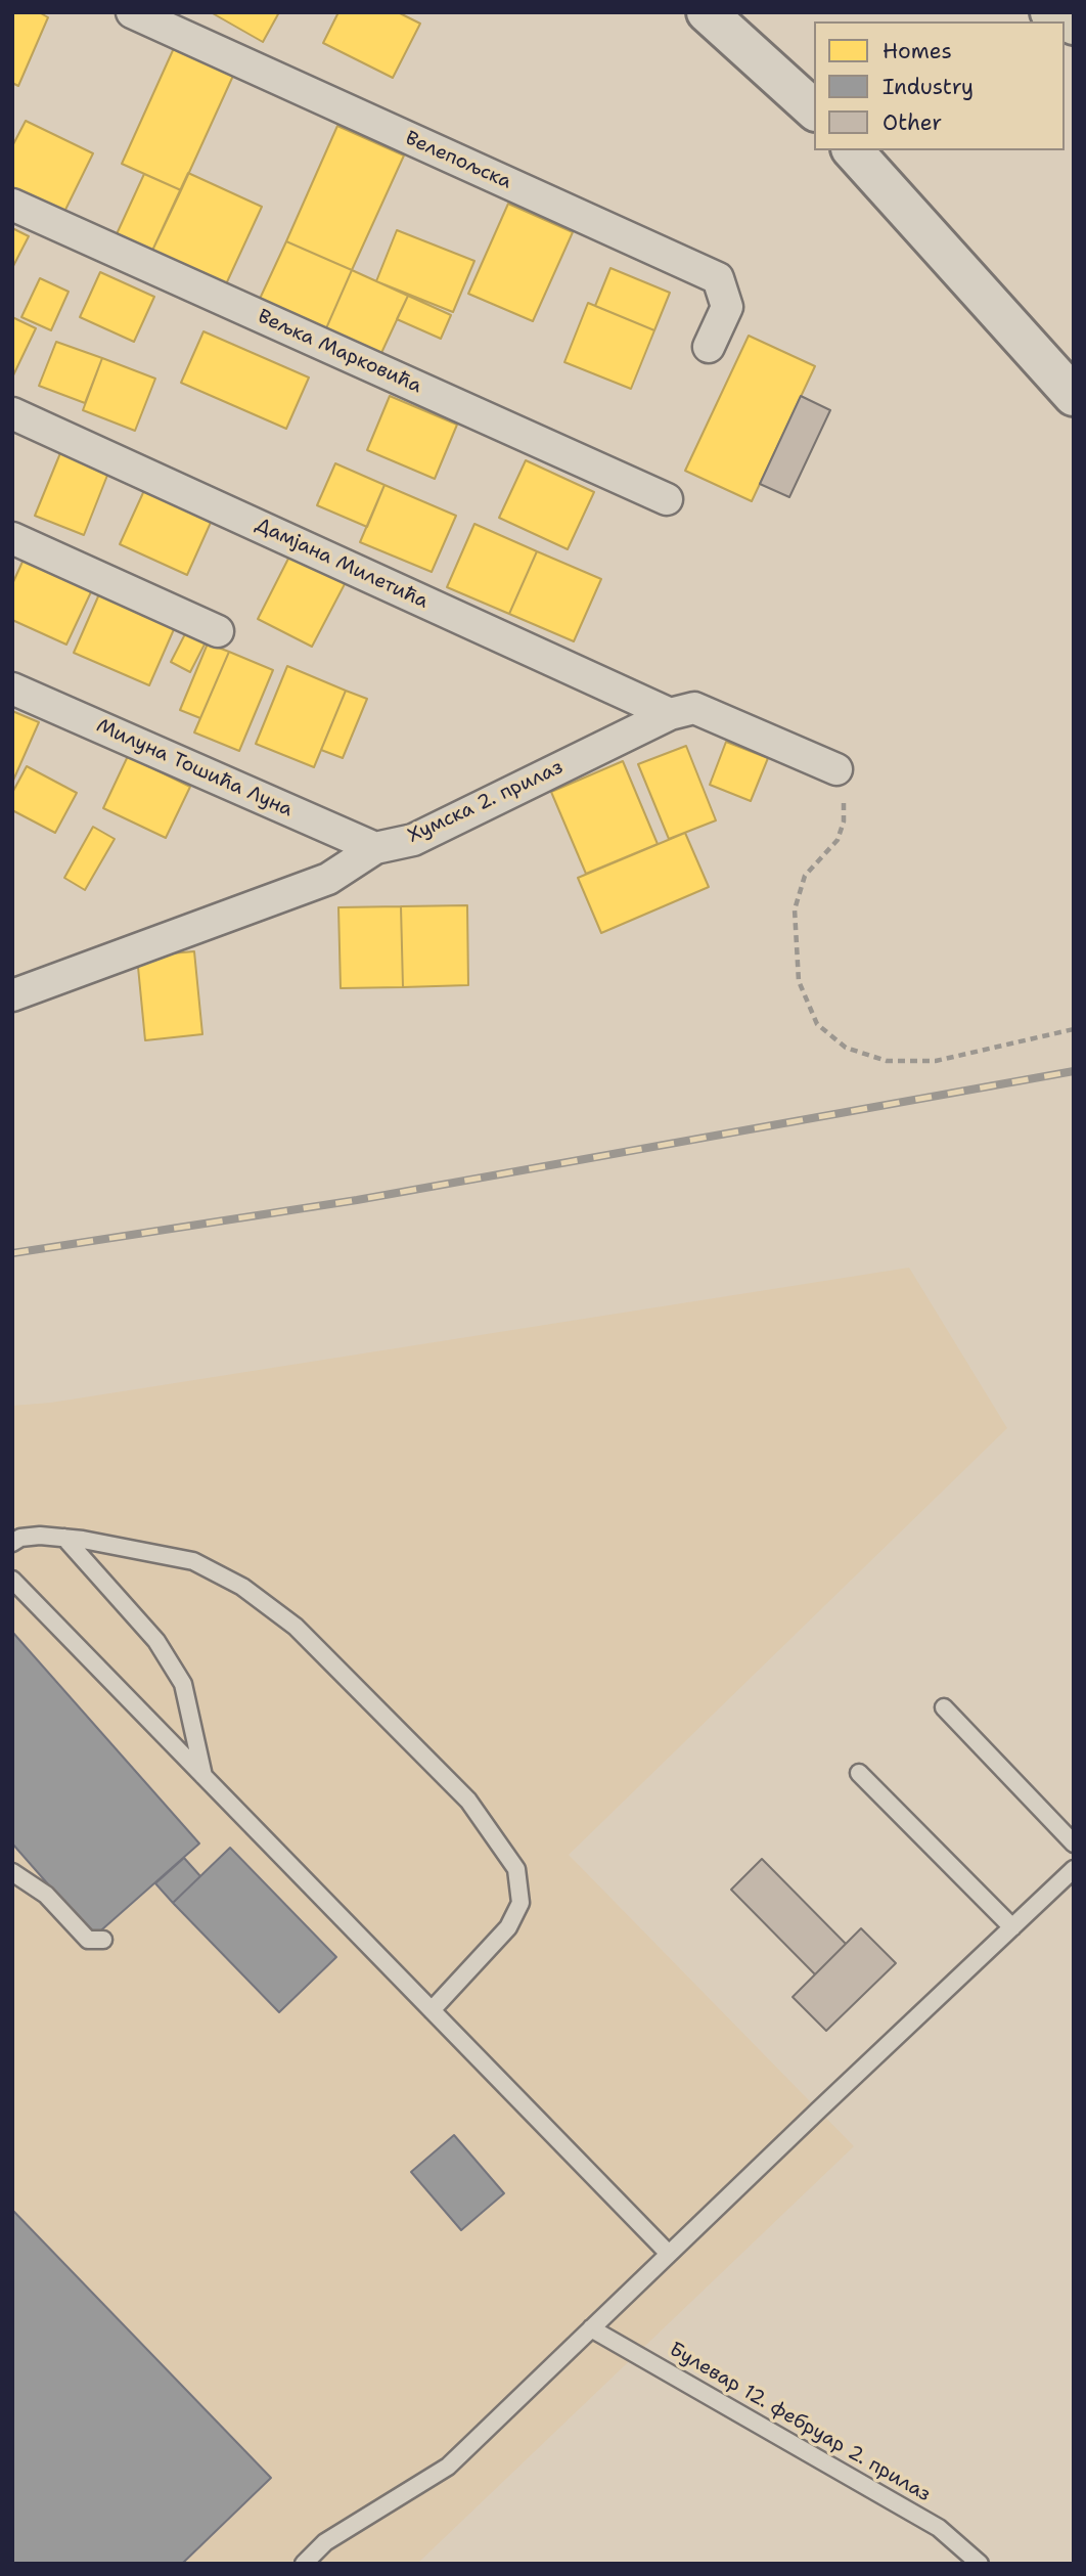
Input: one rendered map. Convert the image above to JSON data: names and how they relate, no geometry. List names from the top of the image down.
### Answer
{
  "streets": {
    "street": [
      "Велепољска",
      "Вељка Марковића",
      "Дамјана Милетића",
      "Милуна Тошића Луна",
      "Хумска 2. прилаз"
    ],
    "lane": ["Булевар 12. фебруар 2. прилаз"]
  },
  "crossings": [
    ["Дамјана Милетића", "Хумска 2. прилаз"],
    ["Милуна Тошића Луна", "Хумска 2. прилаз"]
  ],
  "legend": ["Homes", "Industry", "Other"]
}
